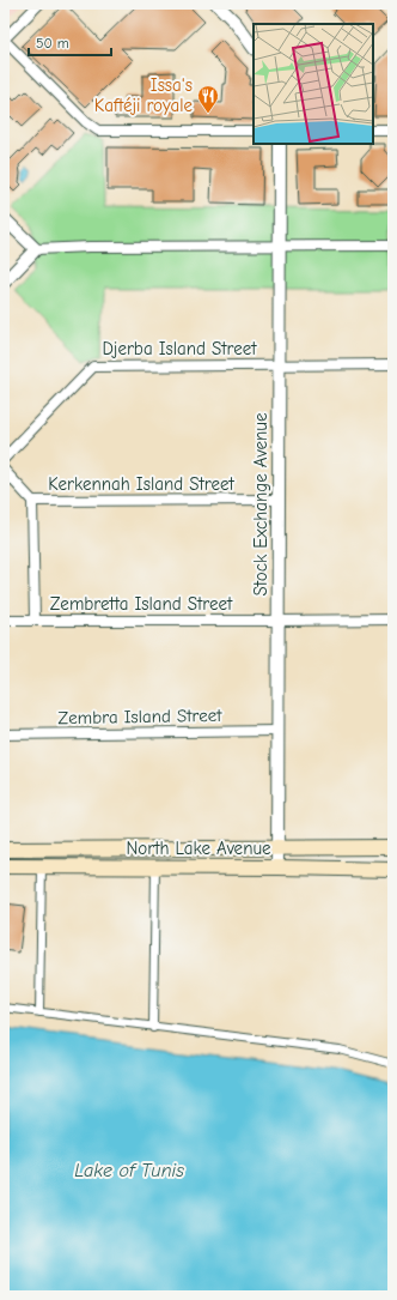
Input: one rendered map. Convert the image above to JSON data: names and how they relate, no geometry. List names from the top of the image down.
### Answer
{
  "streets": {
    "main road": ["North Lake Avenue"],
    "street": [
      "Djerba Island Street",
      "Kerkennah Island Street",
      "Stock Exchange Avenue",
      "Zembretta Island Street",
      "Zembra Island Street"
    ]
  },
  "crossings": [
    ["Djerba Island Street", "Stock Exchange Avenue"],
    ["Kerkennah Island Street", "Stock Exchange Avenue"],
    ["Stock Exchange Avenue", "Zembretta Island Street"],
    ["Stock Exchange Avenue", "Zembra Island Street"],
    ["Stock Exchange Avenue", "North Lake Avenue"]
  ],
  "water": ["Lake of Tunis"],
  "places": {
    "restaurant": ["Issa's Kaftéji royale"]
  },
  "scale_bar": "50 m"
}
